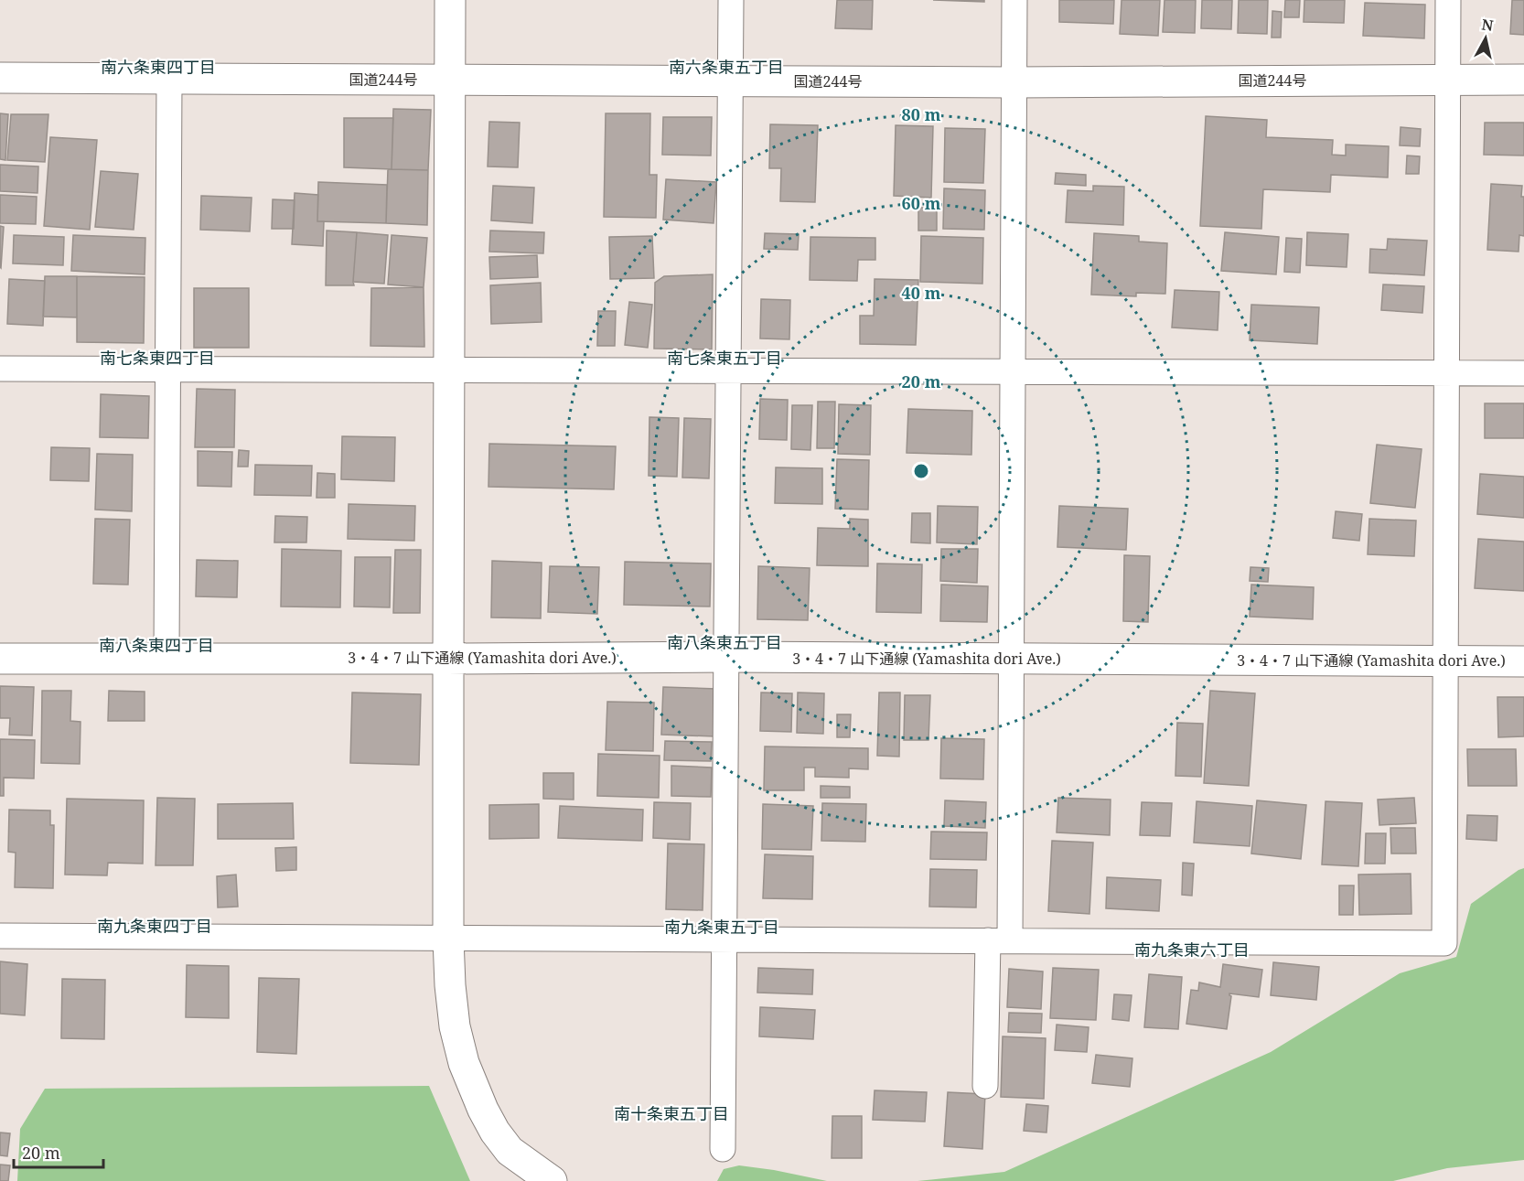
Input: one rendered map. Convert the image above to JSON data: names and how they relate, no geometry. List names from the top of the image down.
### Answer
{
  "streets": {
    "main road": ["国道244号", "3・4・7 山下通線 (Yamashita dori Ave.)"]
  },
  "districts": [
    "南六条東四丁目",
    "南六条東五丁目",
    "南七条東四丁目",
    "南七条東五丁目",
    "南八条東五丁目",
    "南八条東四丁目",
    "南九条東四丁目",
    "南九条東五丁目",
    "南九条東六丁目",
    "南十条東五丁目"
  ],
  "scale_bar": "20 m",
  "north": "top",
  "rings": [
    "80 m",
    "60 m",
    "40 m",
    "20 m"
  ]
}
